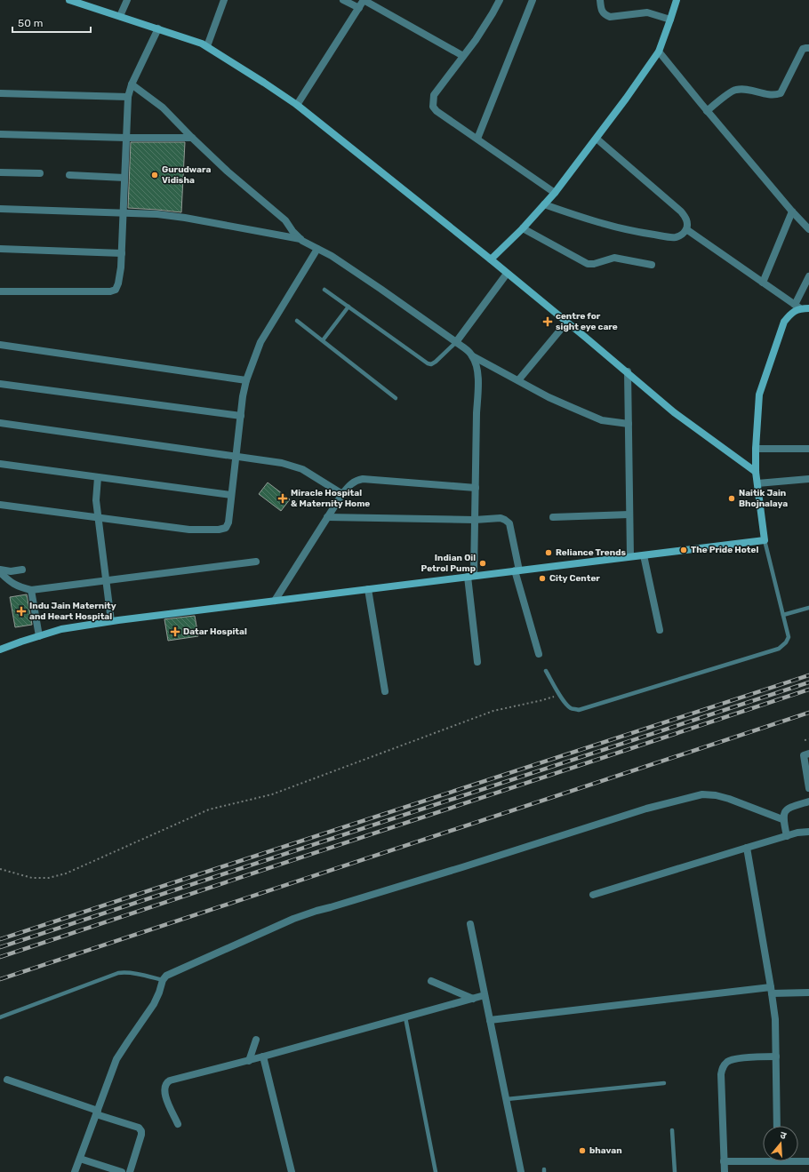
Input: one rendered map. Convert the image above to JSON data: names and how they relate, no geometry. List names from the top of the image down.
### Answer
{
  "places": {
    "other": [
      "Gurudwara Vidisha",
      "Naitik Jain Bhojnalaya",
      "The Pride Hotel",
      "Reliance Trends",
      "Indian Oil Petrol Pump",
      "City Center",
      "bhavan"
    ],
    "health": [
      "centre for sight eye care",
      "Miracle Hospital & Maternity Home",
      "Indu Jain Maternity and Heart Hospital",
      "Datar Hospital"
    ]
  },
  "scale_bar": "50 m",
  "north": "top"
}
